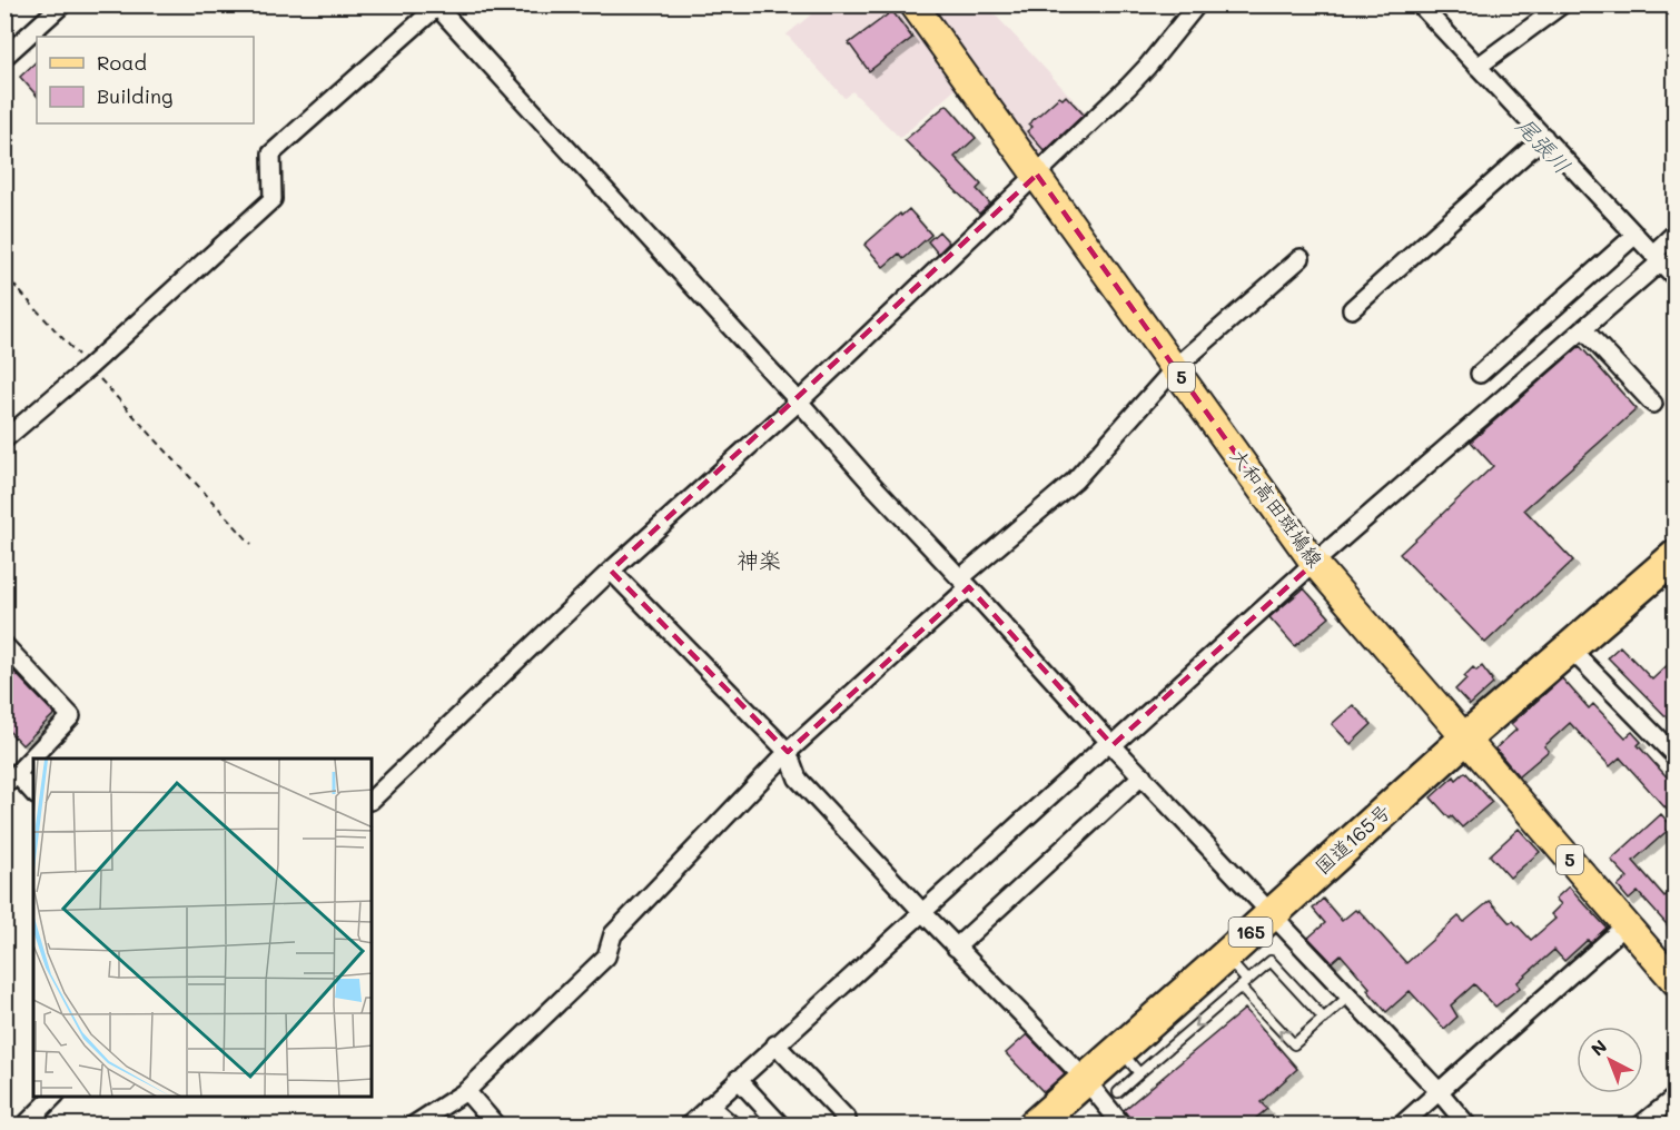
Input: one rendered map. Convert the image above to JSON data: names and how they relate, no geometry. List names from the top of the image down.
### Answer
{
  "streets": {
    "highway": ["国道165号", "165"],
    "main road": ["5", "大和高田斑鳩線"]
  },
  "crossings": [
    ["大和高田斑鳩線", "国道165号"]
  ],
  "districts": ["神楽"],
  "water": ["尾張川"],
  "legend": ["Road", "Building"],
  "north": "top left"
}
